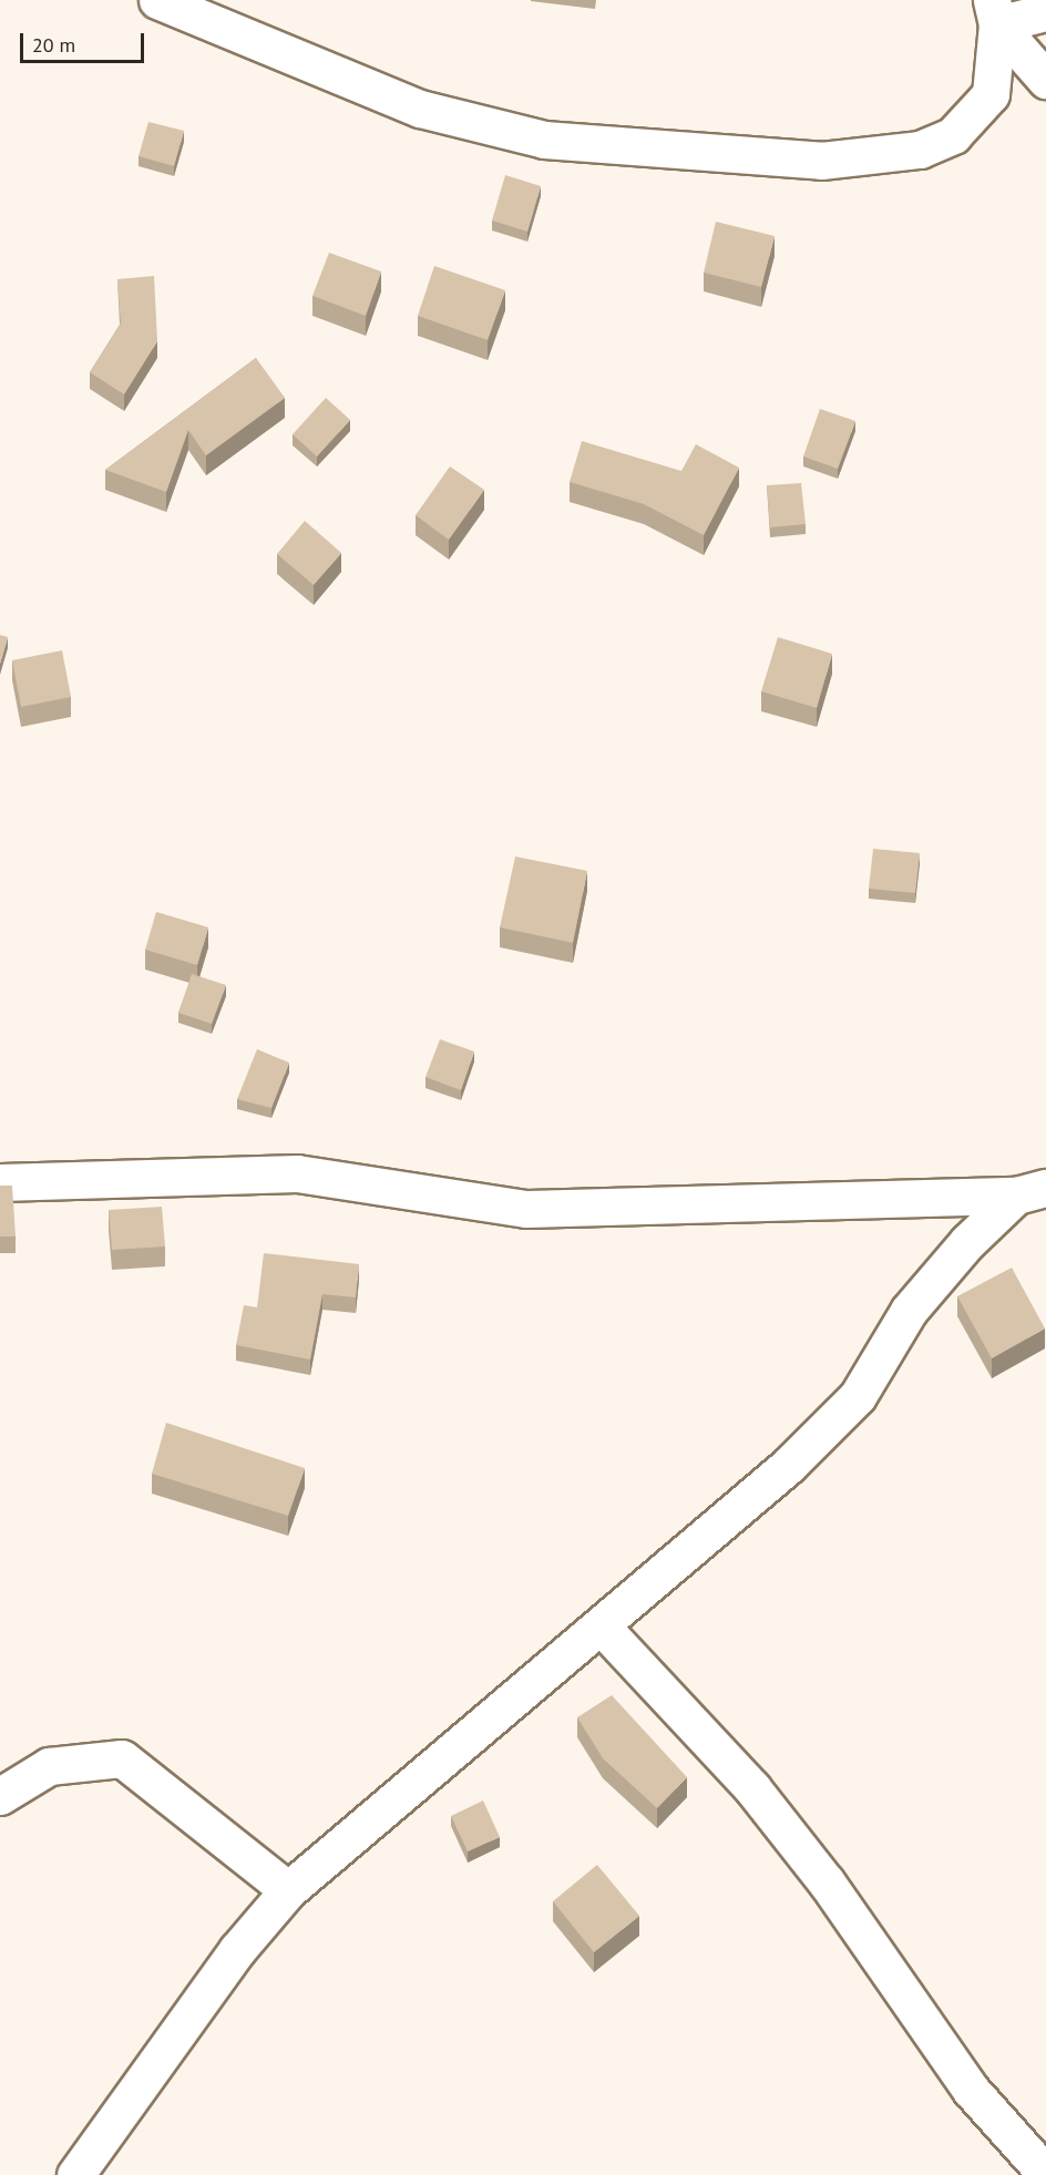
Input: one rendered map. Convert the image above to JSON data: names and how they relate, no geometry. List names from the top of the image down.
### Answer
{
  "scale_bar": "20 m"
}
